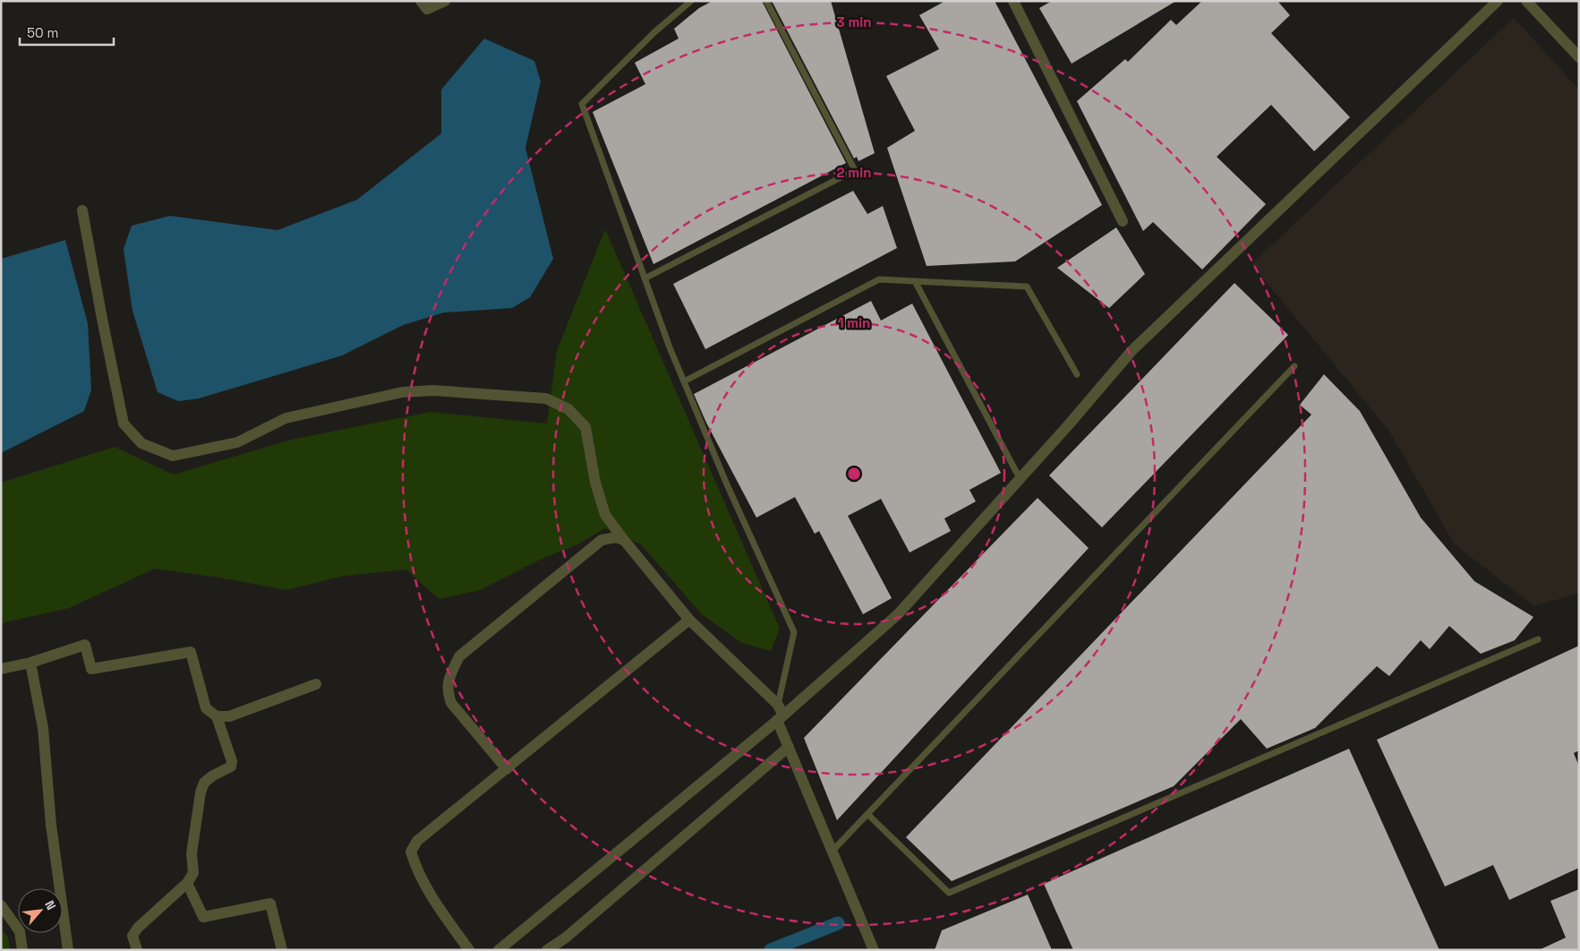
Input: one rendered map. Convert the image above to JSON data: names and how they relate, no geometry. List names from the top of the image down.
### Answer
{
  "scale_bar": "50 m",
  "north": "top right",
  "rings": ["3 min", "2 min", "1 min"]
}
